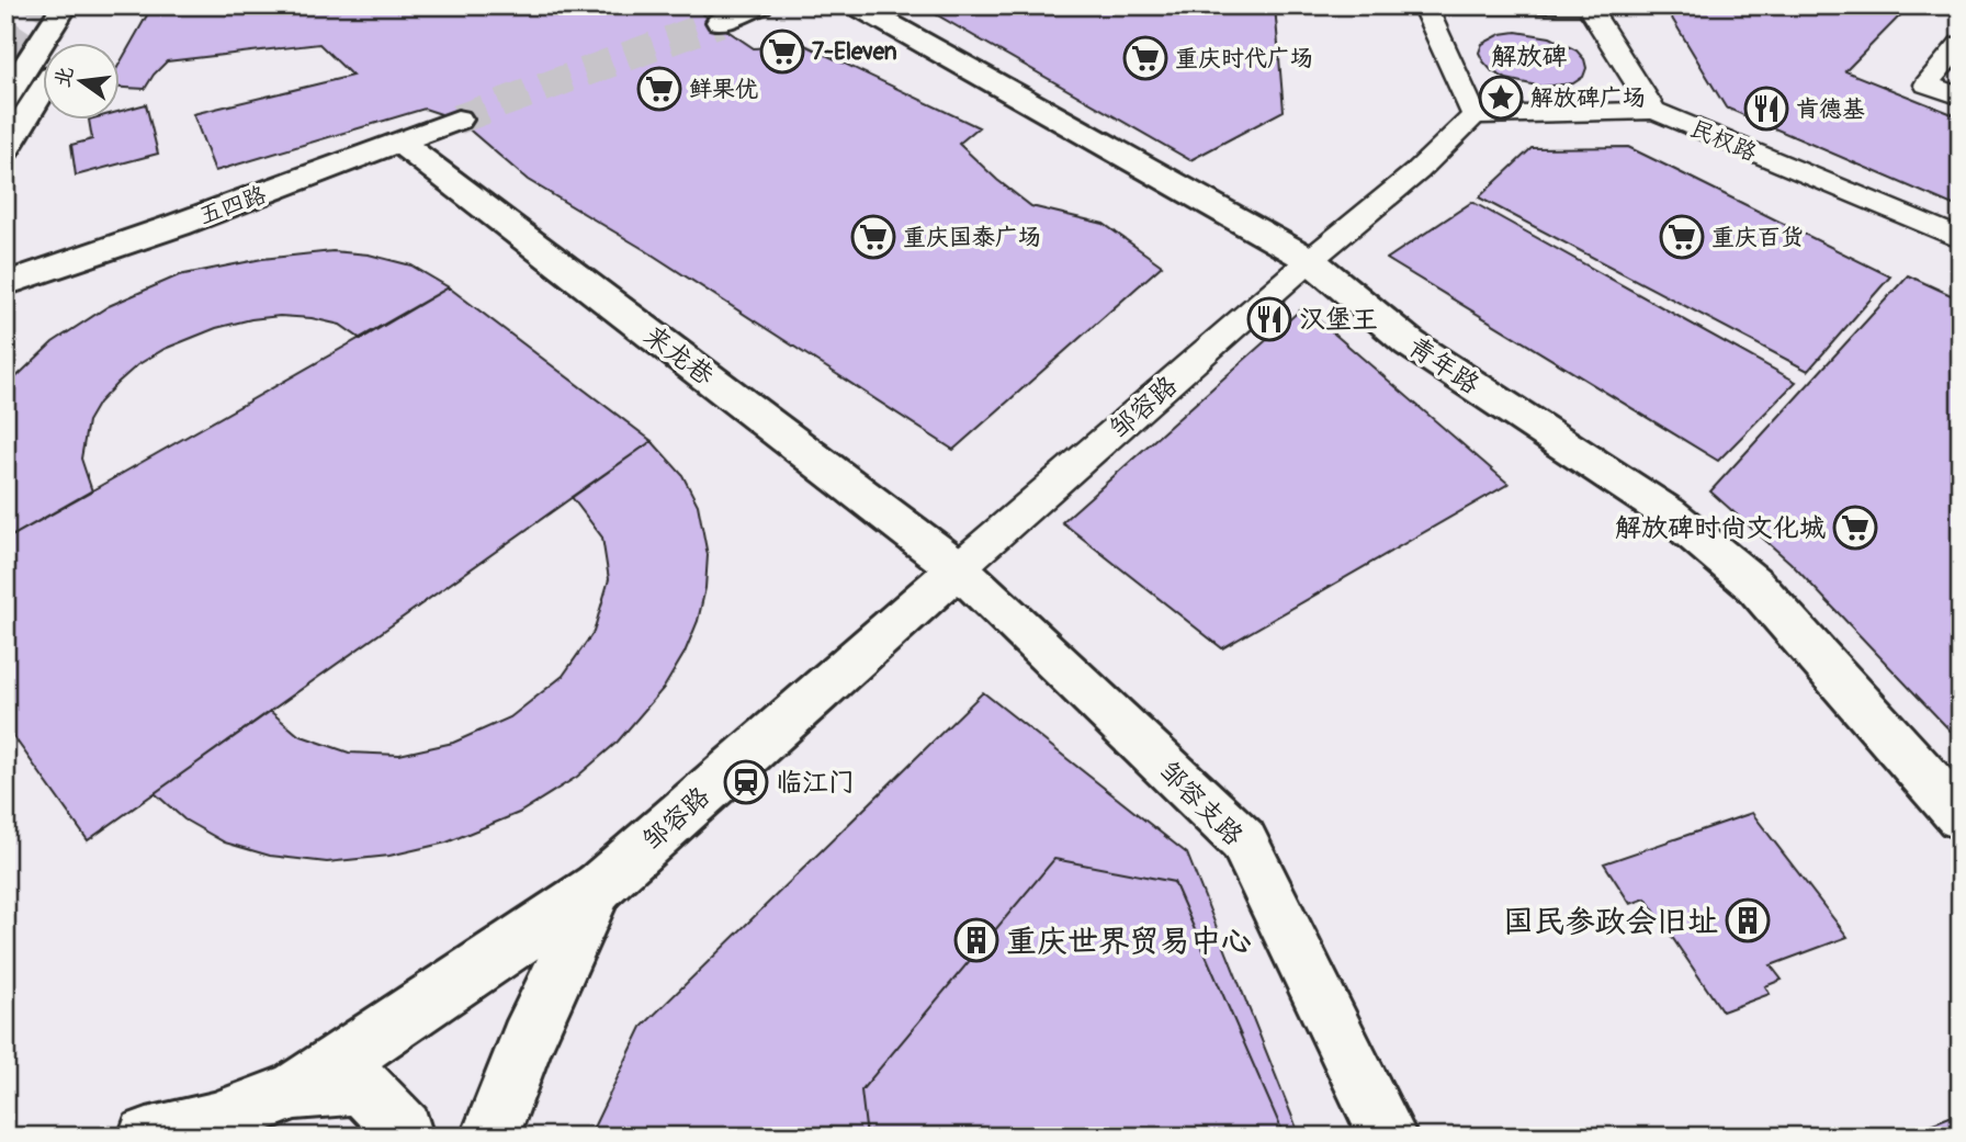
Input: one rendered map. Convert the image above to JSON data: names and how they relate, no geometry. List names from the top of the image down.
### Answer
{
  "streets": {
    "street": [
      "民权路",
      "五四路",
      "来龙巷",
      "青年路",
      "邹容路",
      "邹容支路"
    ]
  },
  "crossings": [
    ["民权路", "邹容路"],
    ["五四路", "来龙巷"],
    ["来龙巷", "邹容路"],
    ["来龙巷", "邹容支路"],
    ["青年路", "邹容路"],
    ["邹容路", "邹容支路"]
  ],
  "districts": ["解放碑"],
  "places": {
    "supermarket": [
      "7-Eleven",
      "重庆时代广场",
      "鲜果优",
      "重庆国泰广场",
      "重庆百货",
      "解放碑时尚文化城"
    ],
    "place": ["解放碑广场"],
    "restaurant": ["肯德基", "汉堡王"],
    "station": ["临江门"],
    "building": ["国民参政会旧址", "重庆世界贸易中心"]
  },
  "north": "left"
}
